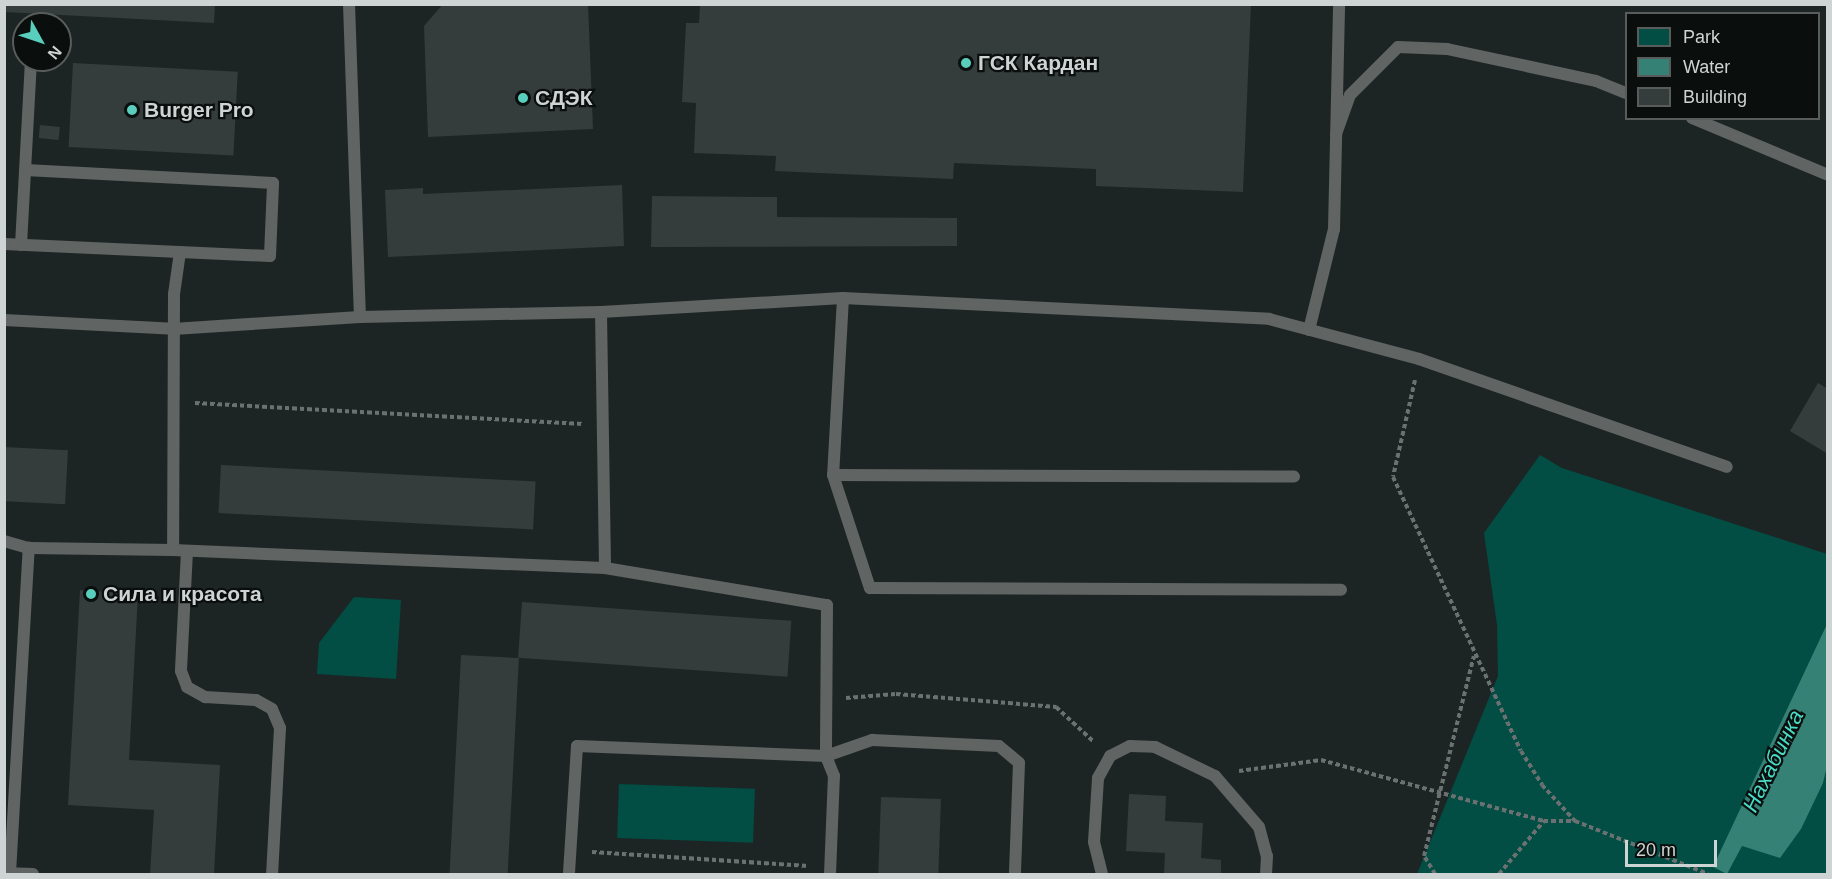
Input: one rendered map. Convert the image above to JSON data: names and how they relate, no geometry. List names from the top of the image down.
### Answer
{
  "water": ["Нахабинка"],
  "places": [
    "ГСК Кардан",
    "СДЭК",
    "Burger Pro",
    "Сила и красота"
  ],
  "legend": ["Park", "Water", "Building"],
  "scale_bar": "20 m",
  "north": "bottom right"
}
